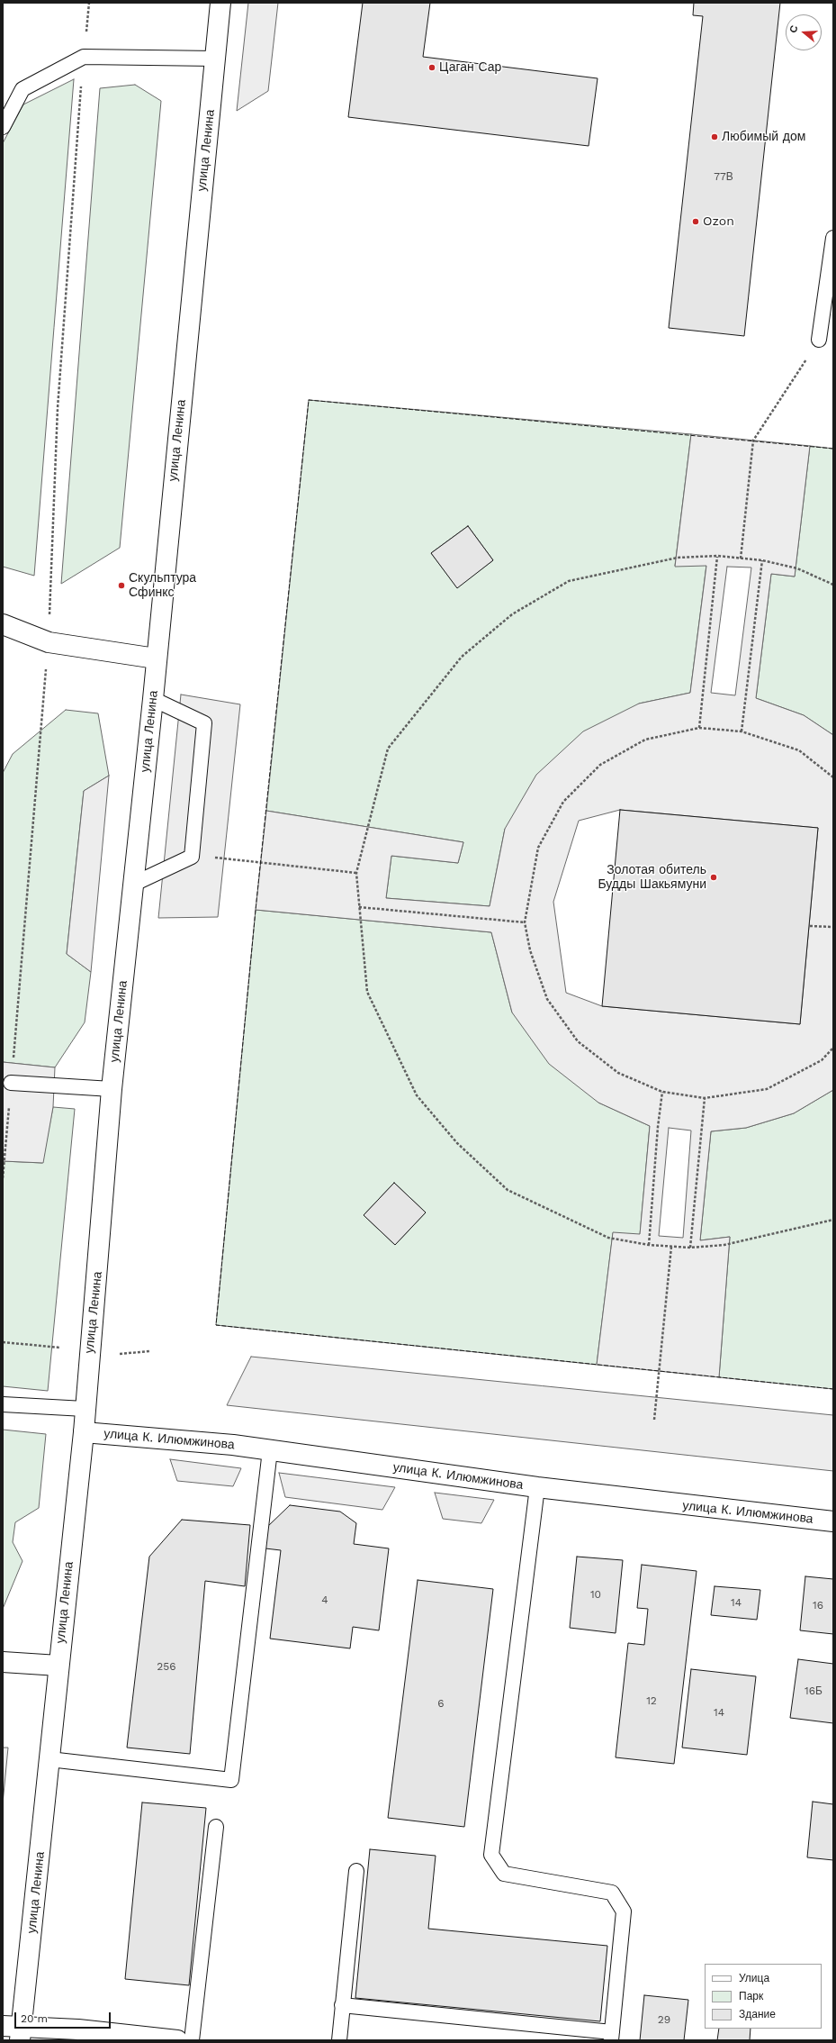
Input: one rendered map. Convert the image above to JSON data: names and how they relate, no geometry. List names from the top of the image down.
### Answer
{
  "streets": {
    "main road": ["улица Ленина", "улица К. Илюмжинова"]
  },
  "crossings": [
    ["улица Ленина", "улица К. Илюмжинова"]
  ],
  "places": [
    "Цаган Сар",
    "Любимый дом",
    "Ozon",
    "Скульптура Сфинкс",
    "Золотая обитель Будды Шакьямуни"
  ],
  "house_numbers": [
    "77В",
    "10",
    "4",
    "14",
    "16",
    "256",
    "16Б",
    "12",
    "6",
    "14",
    "29"
  ],
  "legend": ["Улица", "Парк", "Здание"],
  "scale_bar": "20 m",
  "north": "left"
}
